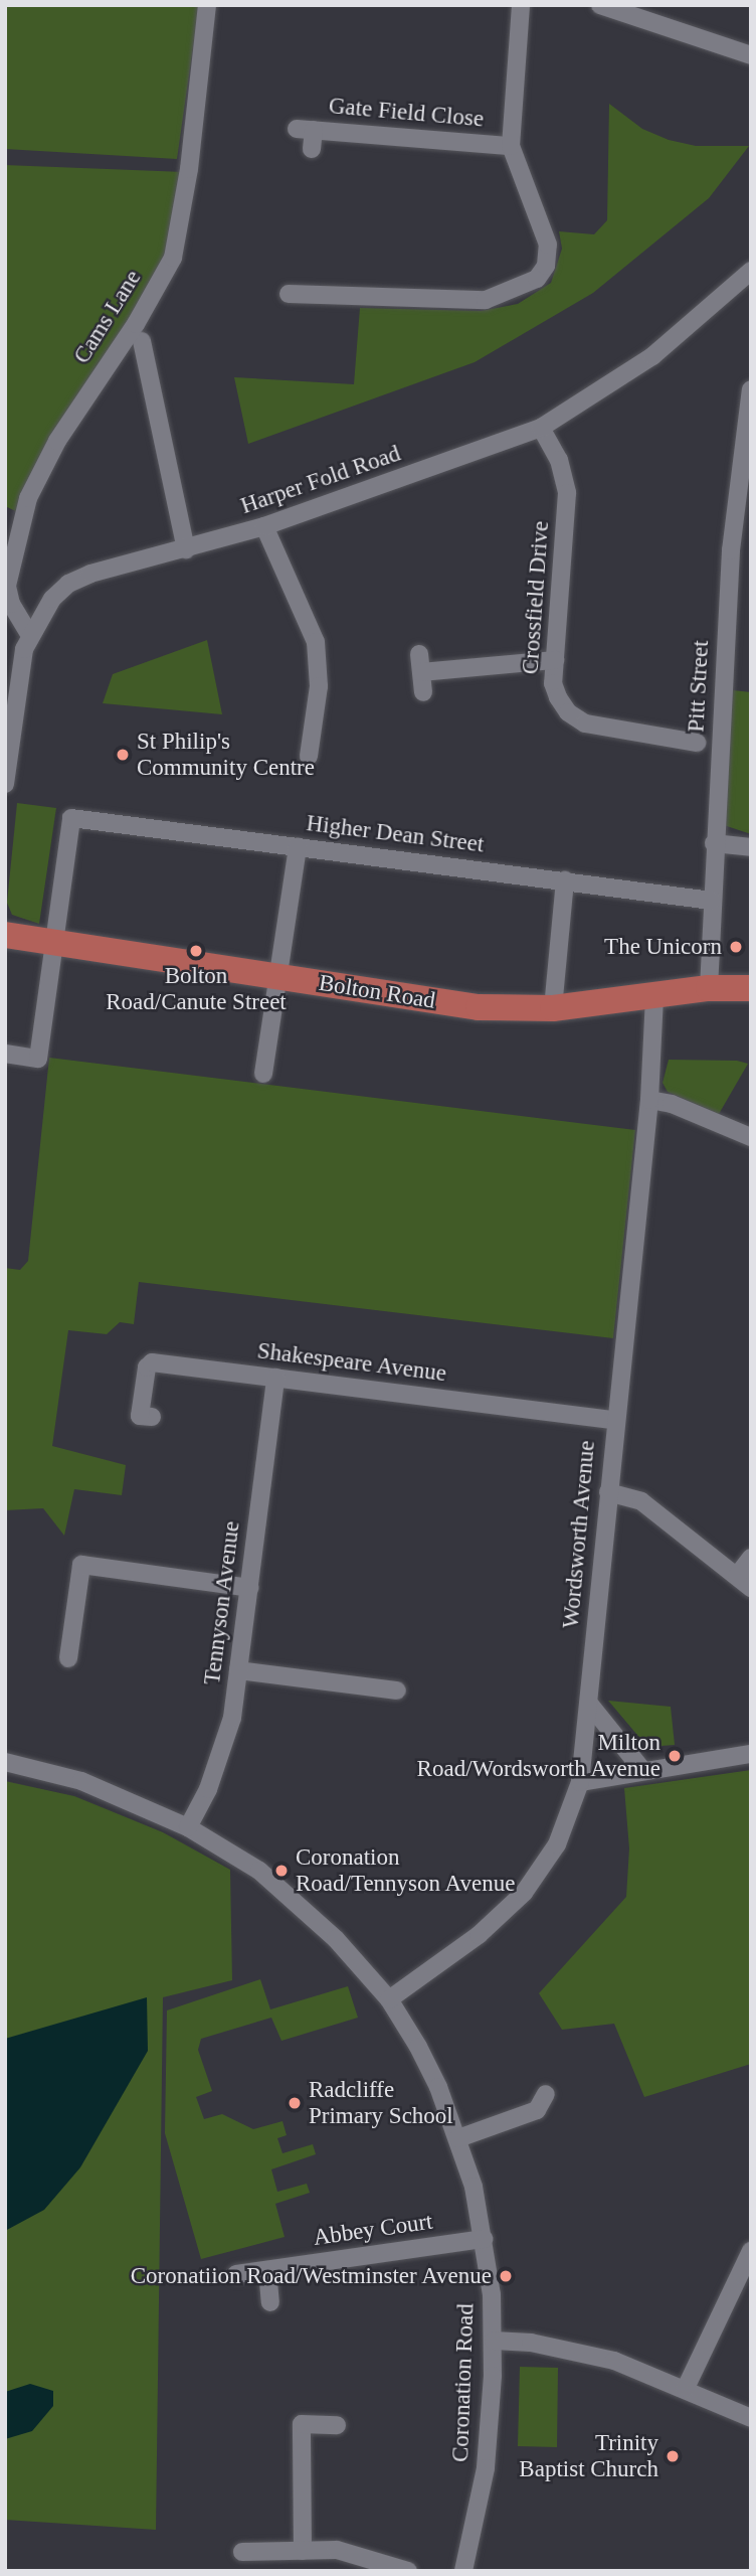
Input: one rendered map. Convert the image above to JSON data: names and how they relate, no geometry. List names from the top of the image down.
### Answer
{
  "streets": {
    "main road": ["Bolton Road"],
    "street": [
      "Gate Field Close",
      "Cams Lane",
      "Harper Fold Road",
      "Crossfield Drive",
      "Pitt Street",
      "Higher Dean Street",
      "Shakespeare Avenue",
      "Wordsworth Avenue",
      "Tennyson Avenue",
      "Abbey Court",
      "Coronation Road"
    ]
  },
  "crossings": [
    ["Cams Lane", "Harper Fold Road"],
    ["Harper Fold Road", "Crossfield Drive"],
    ["Pitt Street", "Higher Dean Street"],
    ["Pitt Street", "Bolton Road"],
    ["Higher Dean Street", "Bolton Road"],
    ["Bolton Road", "Wordsworth Avenue"],
    ["Shakespeare Avenue", "Wordsworth Avenue"],
    ["Shakespeare Avenue", "Tennyson Avenue"],
    ["Wordsworth Avenue", "Coronation Road"],
    ["Tennyson Avenue", "Coronation Road"],
    ["Abbey Court", "Coronation Road"]
  ],
  "places": [
    "St Philip's Community Centre",
    "The Unicorn",
    "Bolton Road/Canute Street",
    "Milton Road/Wordsworth Avenue",
    "Coronation Road/Tennyson Avenue",
    "Radcliffe Primary School",
    "Coronatiion Road/Westminster Avenue",
    "Trinity Baptist Church"
  ]
}
